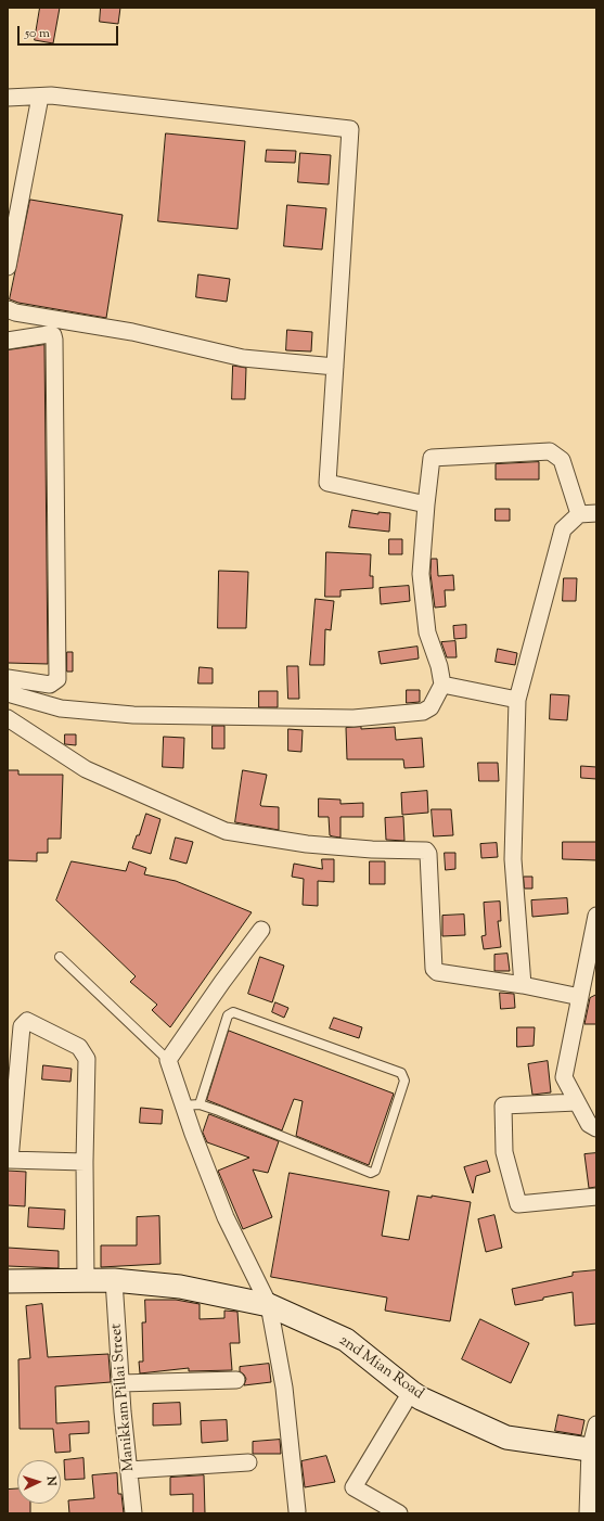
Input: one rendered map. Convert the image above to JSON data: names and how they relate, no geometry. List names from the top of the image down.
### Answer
{
  "streets": {
    "main road": ["2nd Mian Road"],
    "street": ["Manikkam Pillai Street"]
  },
  "crossings": [
    ["2nd Mian Road", "Manikkam Pillai Street"]
  ],
  "scale_bar": "50 m",
  "north": "right"
}
